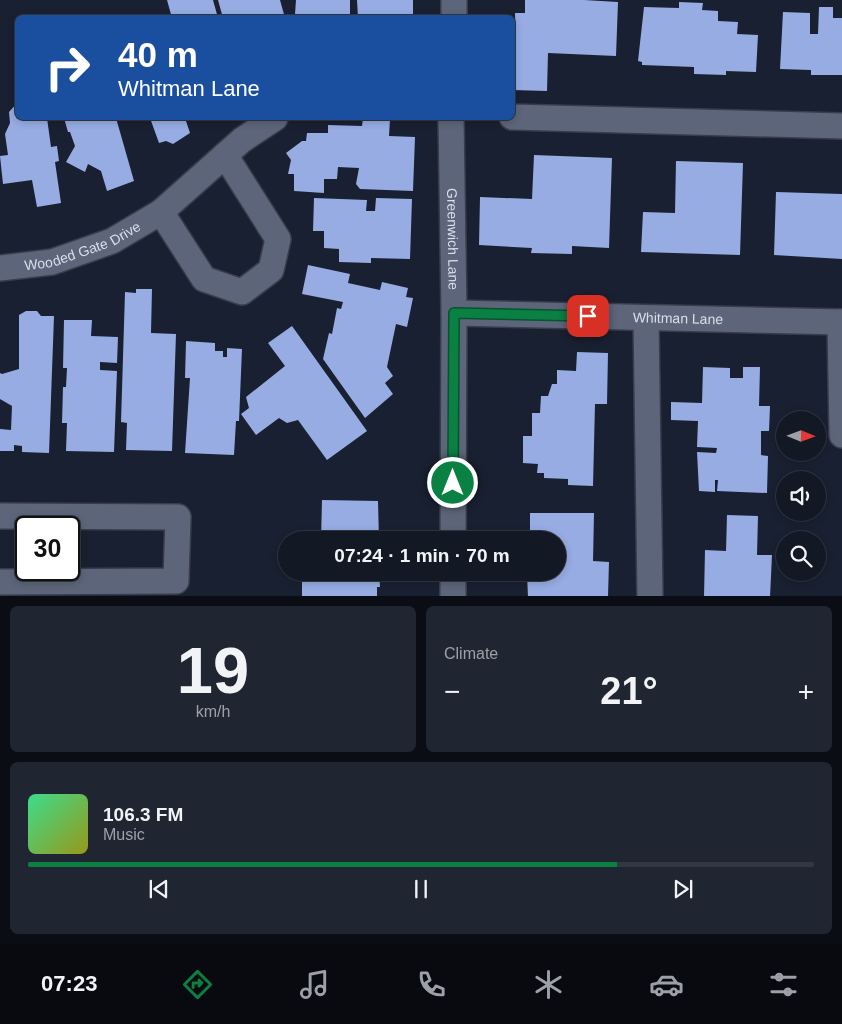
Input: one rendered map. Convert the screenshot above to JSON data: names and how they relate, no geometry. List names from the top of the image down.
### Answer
{
  "streets": {
    "street": ["Greenwich Lane", "Wooded Gate Drive", "Whitman Lane"]
  },
  "crossings": [
    ["Greenwich Lane", "Whitman Lane"]
  ],
  "north": "right",
  "page": {
    "turn": ["40 m", "Whitman Lane"],
    "limit": "30",
    "trip": "07:24 · 1 min · 70 m",
    "tile": [
      ["19", "km/h"],
      "Climate"
    ],
    "heat": ["−", "21°", "+"],
    "song": ["106.3 FM", "Music"],
    "tabs": "07:23"
  }
}
